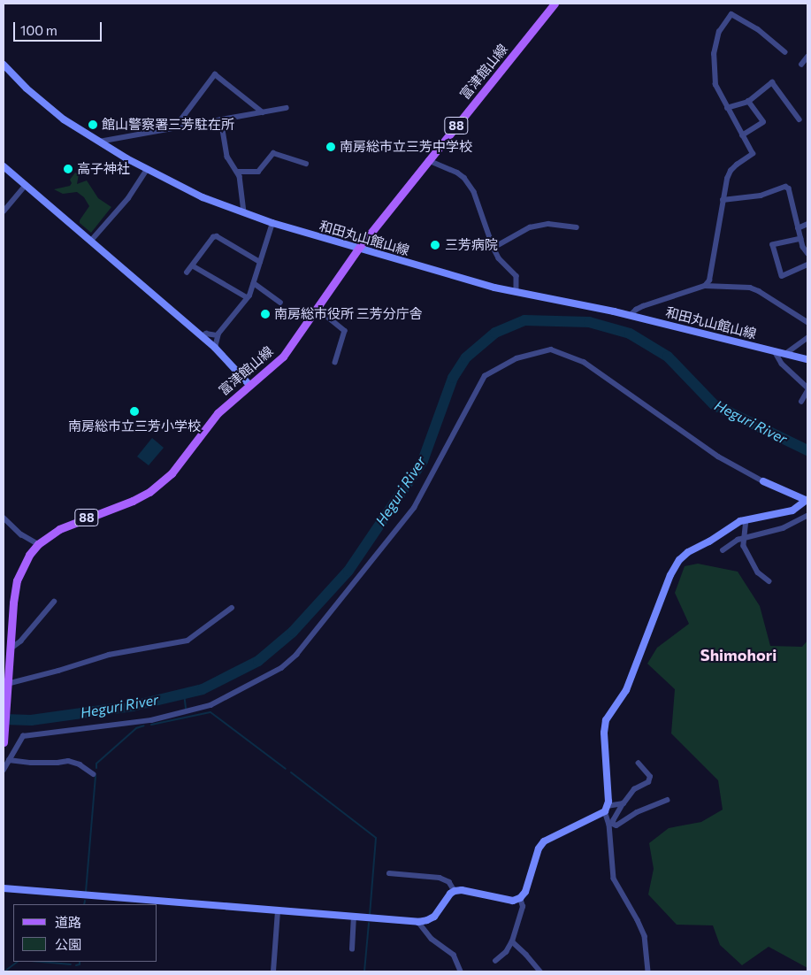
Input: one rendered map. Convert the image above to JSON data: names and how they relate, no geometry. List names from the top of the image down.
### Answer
{
  "streets": {
    "main road": ["富津館山線", "88"],
    "street": ["和田丸山館山線"]
  },
  "crossings": [
    ["富津館山線", "和田丸山館山線"]
  ],
  "districts": ["Shimohori"],
  "water": ["Heguri River"],
  "places": [
    "館山警察署三芳駐在所",
    "南房総市立三芳中学校",
    "高子神社",
    "三芳病院",
    "南房総市役所 三芳分庁舎",
    "南房総市立三芳小学校"
  ],
  "legend": ["道路", "公園"],
  "scale_bar": "100 m"
}
